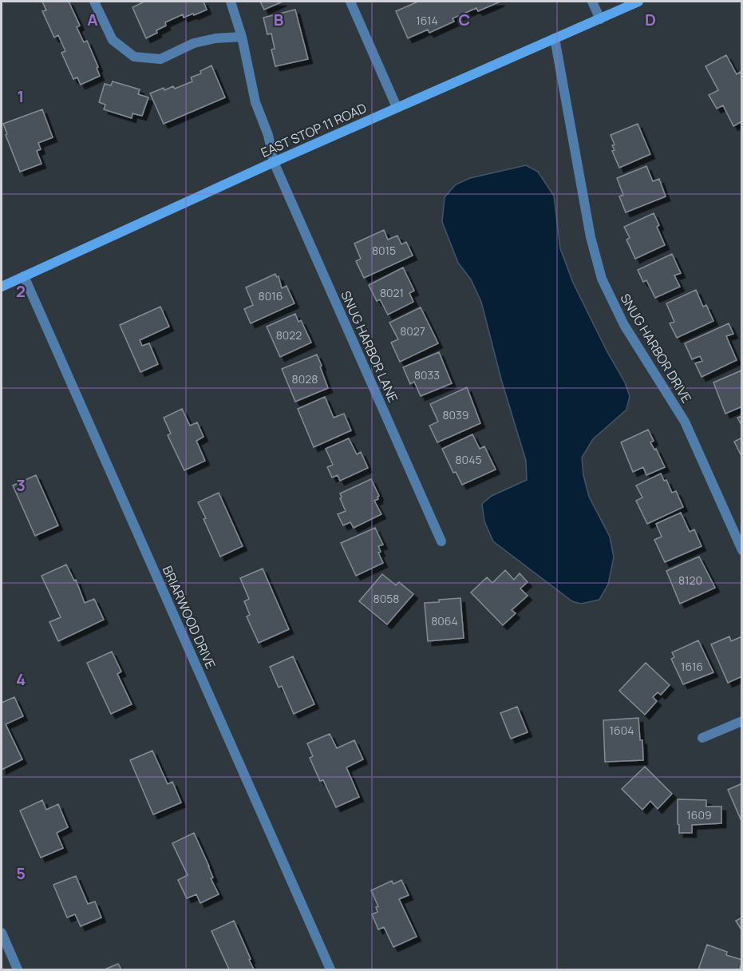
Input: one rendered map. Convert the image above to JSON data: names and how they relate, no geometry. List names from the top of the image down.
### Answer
{
  "streets": {
    "main road": ["EAST STOP 11 ROAD"],
    "street": ["SNUG HARBOR LANE", "SNUG HARBOR DRIVE", "BRIARWOOD DRIVE"]
  },
  "crossings": [
    ["EAST STOP 11 ROAD", "SNUG HARBOR LANE"],
    ["EAST STOP 11 ROAD", "SNUG HARBOR DRIVE"],
    ["EAST STOP 11 ROAD", "BRIARWOOD DRIVE"]
  ],
  "house_numbers": [
    "1614",
    "8015",
    "8021",
    "8016",
    "8027",
    "8022",
    "8033",
    "8028",
    "8039",
    "8045",
    "8120",
    "8058",
    "8064",
    "1616",
    "1604",
    "1609"
  ],
  "grid": {
    "columns": [
      "A",
      "B",
      "C",
      "D"
    ],
    "rows": [
      "1",
      "2",
      "3",
      "4",
      "5"
    ]
  }
}
